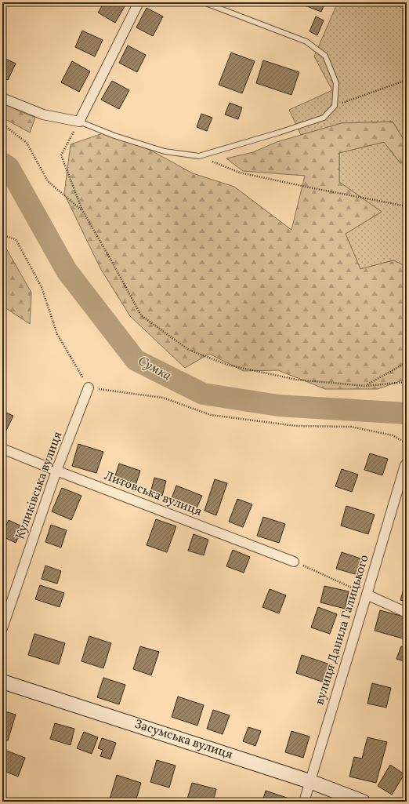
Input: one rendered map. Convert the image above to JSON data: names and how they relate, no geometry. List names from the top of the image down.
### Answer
{
  "streets": {
    "street": [
      "Куликівська вулиця",
      "Литовська вулиця",
      "вулиця Данила Галицького",
      "Засумська вулиця"
    ]
  },
  "crossings": [
    ["Куликівська вулиця", "Литовська вулиця"],
    ["вулиця Данила Галицького", "Засумська вулиця"]
  ],
  "water": ["Сумка"]
}
